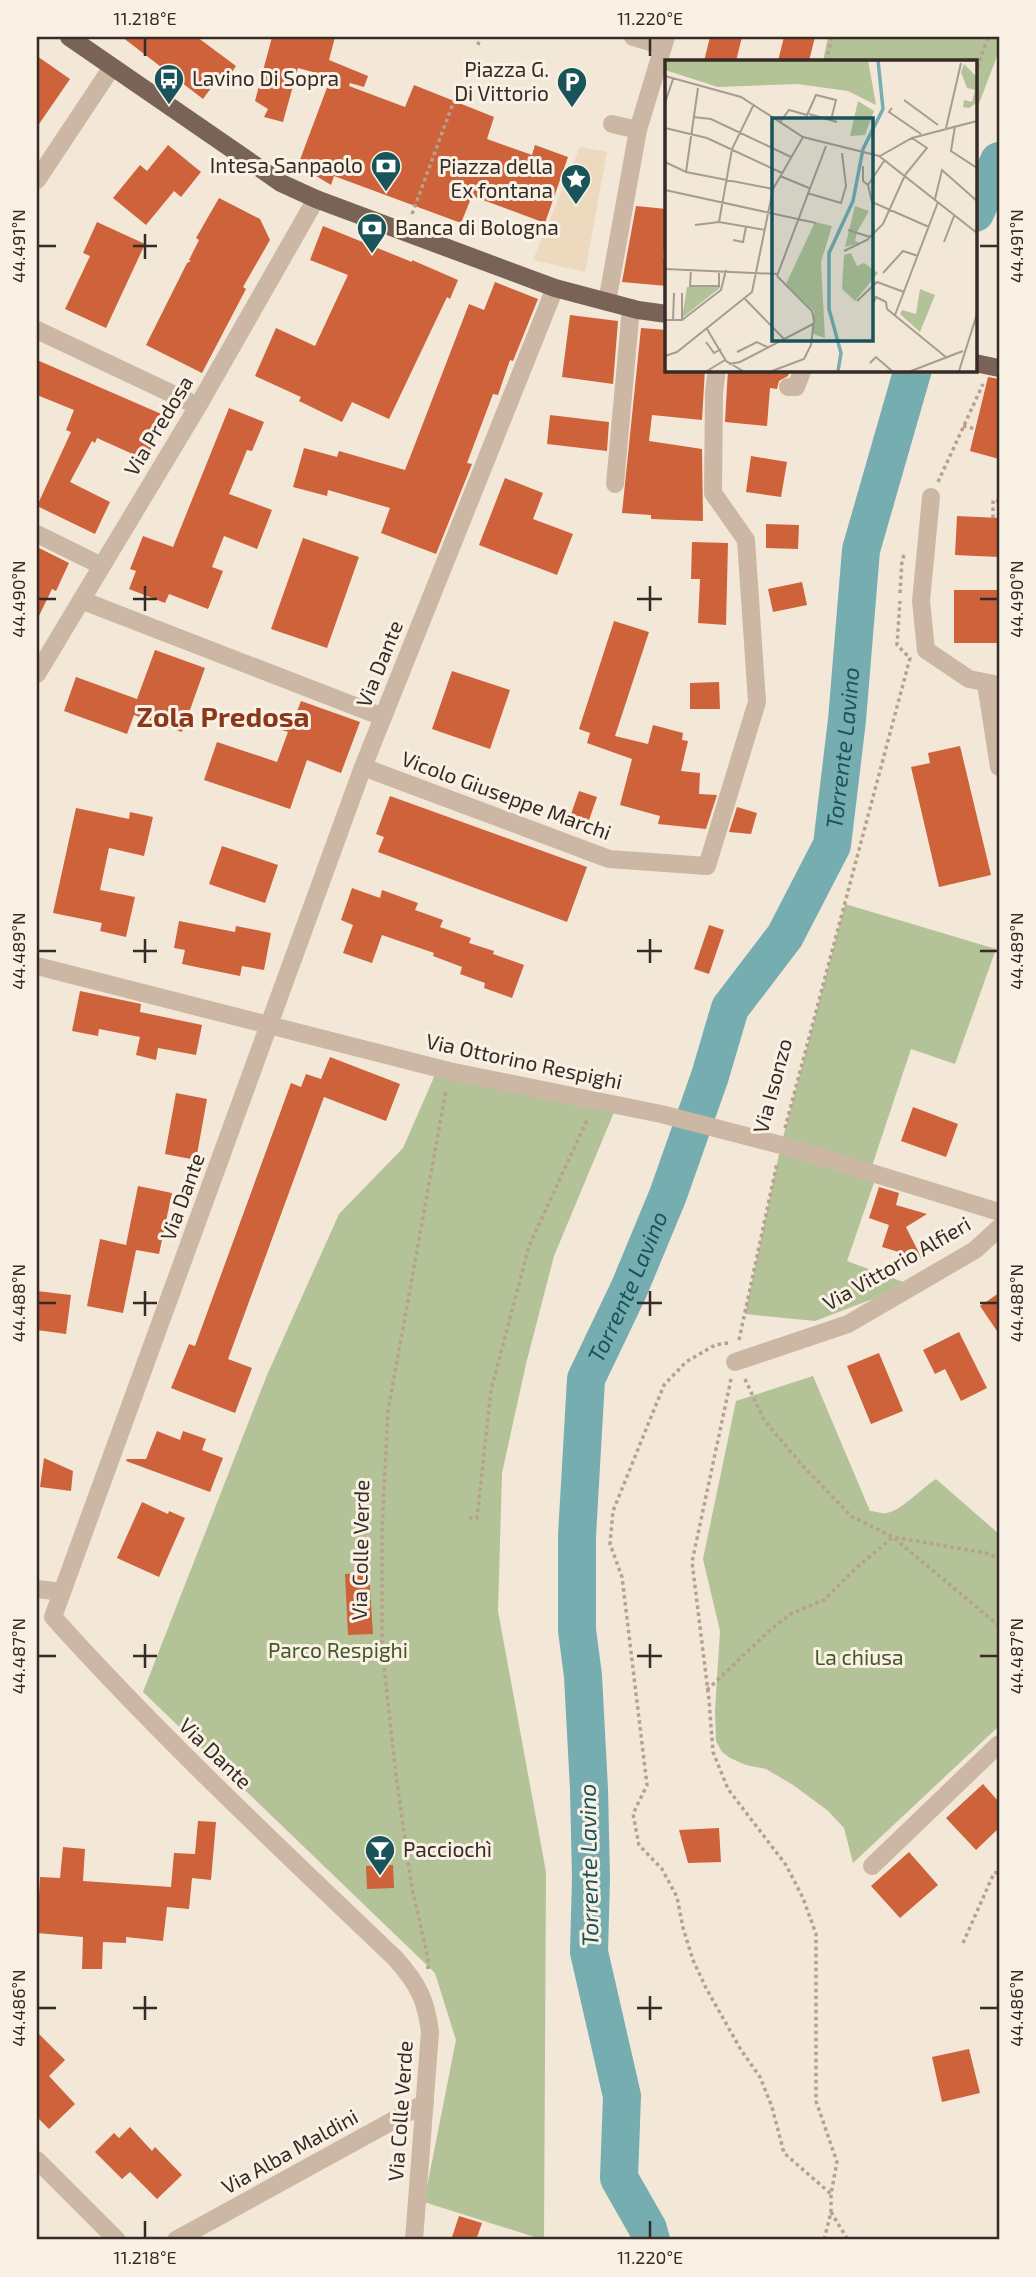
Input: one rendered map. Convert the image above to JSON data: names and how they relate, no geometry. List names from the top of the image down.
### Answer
{
  "streets": {
    "street": [
      "Via Predosa",
      "Via Dante",
      "Vicolo Giuseppe Marchi",
      "Via Ottorino Respighi",
      "Via Vittorio Alfieri",
      "Via Colle Verde",
      "Via Alba Maldini"
    ],
    "path": ["Via Isonzo"]
  },
  "crossings": [
    ["Via Dante", "Vicolo Giuseppe Marchi"],
    ["Via Dante", "Via Ottorino Respighi"],
    ["Via Dante", "Via Colle Verde"],
    ["Via Ottorino Respighi", "Via Isonzo"],
    ["Via Ottorino Respighi", "Via Colle Verde"],
    ["Via Colle Verde", "Via Alba Maldini"]
  ],
  "districts": ["Zola Predosa"],
  "water": ["Torrente Lavino"],
  "parks": ["Parco Respighi", "La chiusa"],
  "places": {
    "bus stop": ["Lavino Di Sopra"],
    "parking": ["Piazza G. Di Vittorio"],
    "bank": ["Intesa Sanpaolo", "Banca di Bologna"],
    "place": ["Piazza della Ex fontana"],
    "bar": ["Pacciochì"]
  },
  "coordinates": [
    "11.218°E",
    "11.220°E",
    "44.491°N",
    "44.490°N",
    "44.489°N",
    "44.488°N",
    "44.487°N",
    "44.486°N"
  ]
}
